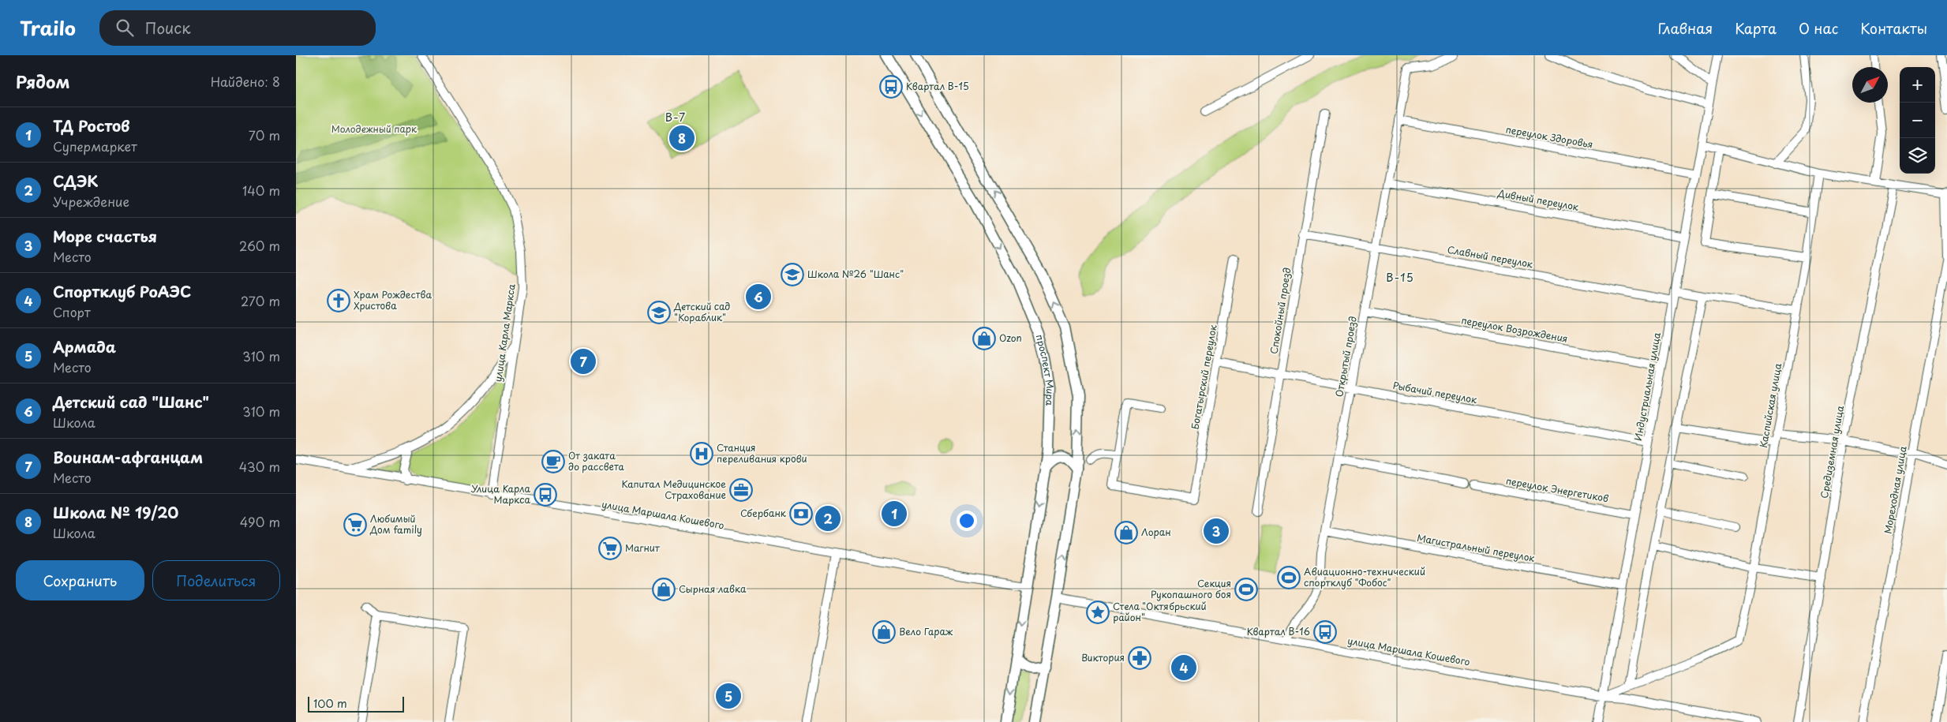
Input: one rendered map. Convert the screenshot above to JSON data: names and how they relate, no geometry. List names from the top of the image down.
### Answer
{
  "streets": {
    "main road": ["проспект Мира"],
    "street": [
      "переулок Здоровья",
      "Дивный переулок",
      "Славный переулок",
      "Спокойный проезд",
      "переулок Возрождения",
      "улица Карла Маркса",
      "Открытый проезд",
      "Богатырский переулок",
      "Индустриальная улица",
      "Рыбачий переулок",
      "Каспийская улица",
      "Средиземная улица",
      "переулок Энергетиков",
      "Мореходная улица",
      "улица Маршала Кошевого",
      "Магистральный переулок"
    ]
  },
  "crossings": [
    ["переулок Здоровья", "Открытый проезд"],
    ["переулок Здоровья", "Индустриальная улица"],
    ["Дивный переулок", "Открытый проезд"],
    ["Дивный переулок", "Индустриальная улица"],
    ["Славный переулок", "Спокойный проезд"],
    ["Славный переулок", "Открытый проезд"],
    ["Славный переулок", "Индустриальная улица"],
    ["Спокойный проезд", "Рыбачий переулок"],
    ["переулок Возрождения", "Открытый проезд"],
    ["переулок Возрождения", "Индустриальная улица"],
    ["улица Карла Маркса", "улица Маршала Кошевого"],
    ["Открытый проезд", "Рыбачий переулок"],
    ["Открытый проезд", "улица Маршала Кошевого"],
    ["Открытый проезд", "Магистральный переулок"],
    ["проспект Мира", "улица Маршала Кошевого"],
    ["Богатырский переулок", "Рыбачий переулок"],
    ["Индустриальная улица", "Рыбачий переулок"],
    ["Индустриальная улица", "переулок Энергетиков"],
    ["Индустриальная улица", "улица Маршала Кошевого"],
    ["Индустриальная улица", "Магистральный переулок"]
  ],
  "districts": ["В-7", "В-15"],
  "parks": ["Молодежный парк"],
  "places": {
    "bus stop": ["Квартал В-15", "Улица Карла Маркса", "Квартал В-16"],
    "school or university": ["Школа №26 \"Шанс\"", "Детский сад \"Кораблик\""],
    "church": ["Храм Рождества Христова"],
    "shop": [
      "Ozon",
      "Лоран",
      "Сырная лавка",
      "Вело Гараж"
    ],
    "hospital": ["Станция переливания крови"],
    "cafe": ["От заката до рассвета"],
    "office": ["Капитал Медицинское Страхование"],
    "bank": ["Сбербанк"],
    "supermarket": ["Любимый Дом family", "Магнит"],
    "sports": ["Авиационно-технический спортклуб \"Фобос\"", "Секция Рукопашного боя"],
    "place": ["Стела \"Октябрьский район\""],
    "pharmacy": ["Виктория"]
  },
  "scale_bar": "100 m",
  "north": "top right",
  "page": {
    "header": "Trailo",
    "search": "Поиск",
    "nav": [
      "Главная",
      "Карта",
      "О нас",
      "Контакты"
    ],
    "heading": ["Рядом", "Найдено: 8"],
    "map_buttons": ["+", "−"],
    "list": [
      {
        "mark": "1",
        "name": "ТД Ростов",
        "note": "Супермаркет",
        "value": "70 m"
      },
      {
        "mark": "2",
        "name": "СДЭК",
        "note": "Учреждение",
        "value": "140 m"
      },
      {
        "mark": "3",
        "name": "Море счастья",
        "note": "Место",
        "value": "260 m"
      },
      {
        "mark": "4",
        "name": "Спортклуб РоАЭС",
        "note": "Спорт",
        "value": "270 m"
      },
      {
        "mark": "5",
        "name": "Армада",
        "note": "Место",
        "value": "310 m"
      },
      {
        "mark": "6",
        "name": "Детский сад \"Шанс\"",
        "note": "Школа",
        "value": "310 m"
      },
      {
        "mark": "7",
        "name": "Воинам-афганцам",
        "note": "Место",
        "value": "430 m"
      },
      {
        "mark": "8",
        "name": "Школа № 19/20",
        "note": "Школа",
        "value": "490 m"
      }
    ],
    "pins": [
      "8",
      "6",
      "7",
      "1",
      "2",
      "3",
      "4",
      "5"
    ],
    "buttons": ["Сохранить", "Поделиться"],
    "scale": "100 m"
  }
}
